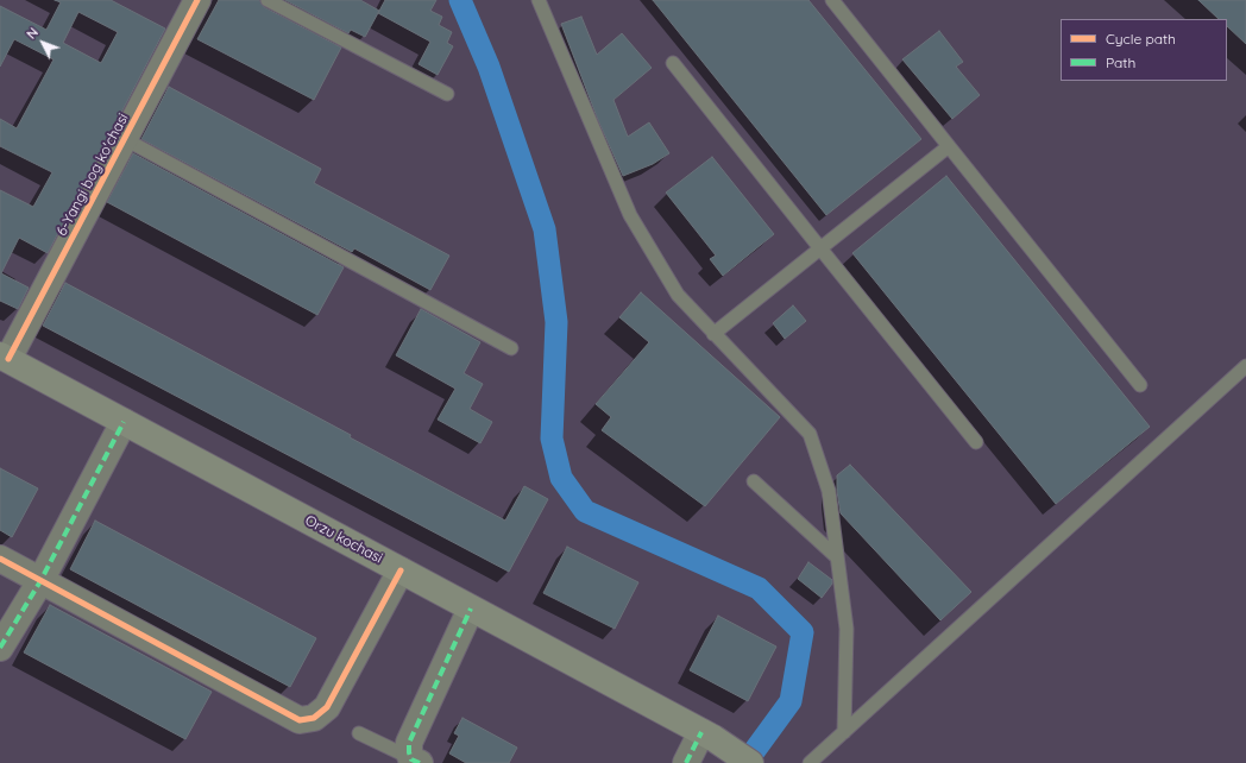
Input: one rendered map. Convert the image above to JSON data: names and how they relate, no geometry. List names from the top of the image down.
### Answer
{
  "streets": {
    "main road": ["Orzu kochasi"],
    "street": ["6-Yangi bog koʼchasi"]
  },
  "crossings": [
    ["6-Yangi bog koʼchasi", "Orzu kochasi"]
  ],
  "legend": ["Cycle path", "Path"],
  "north": "top left"
}
